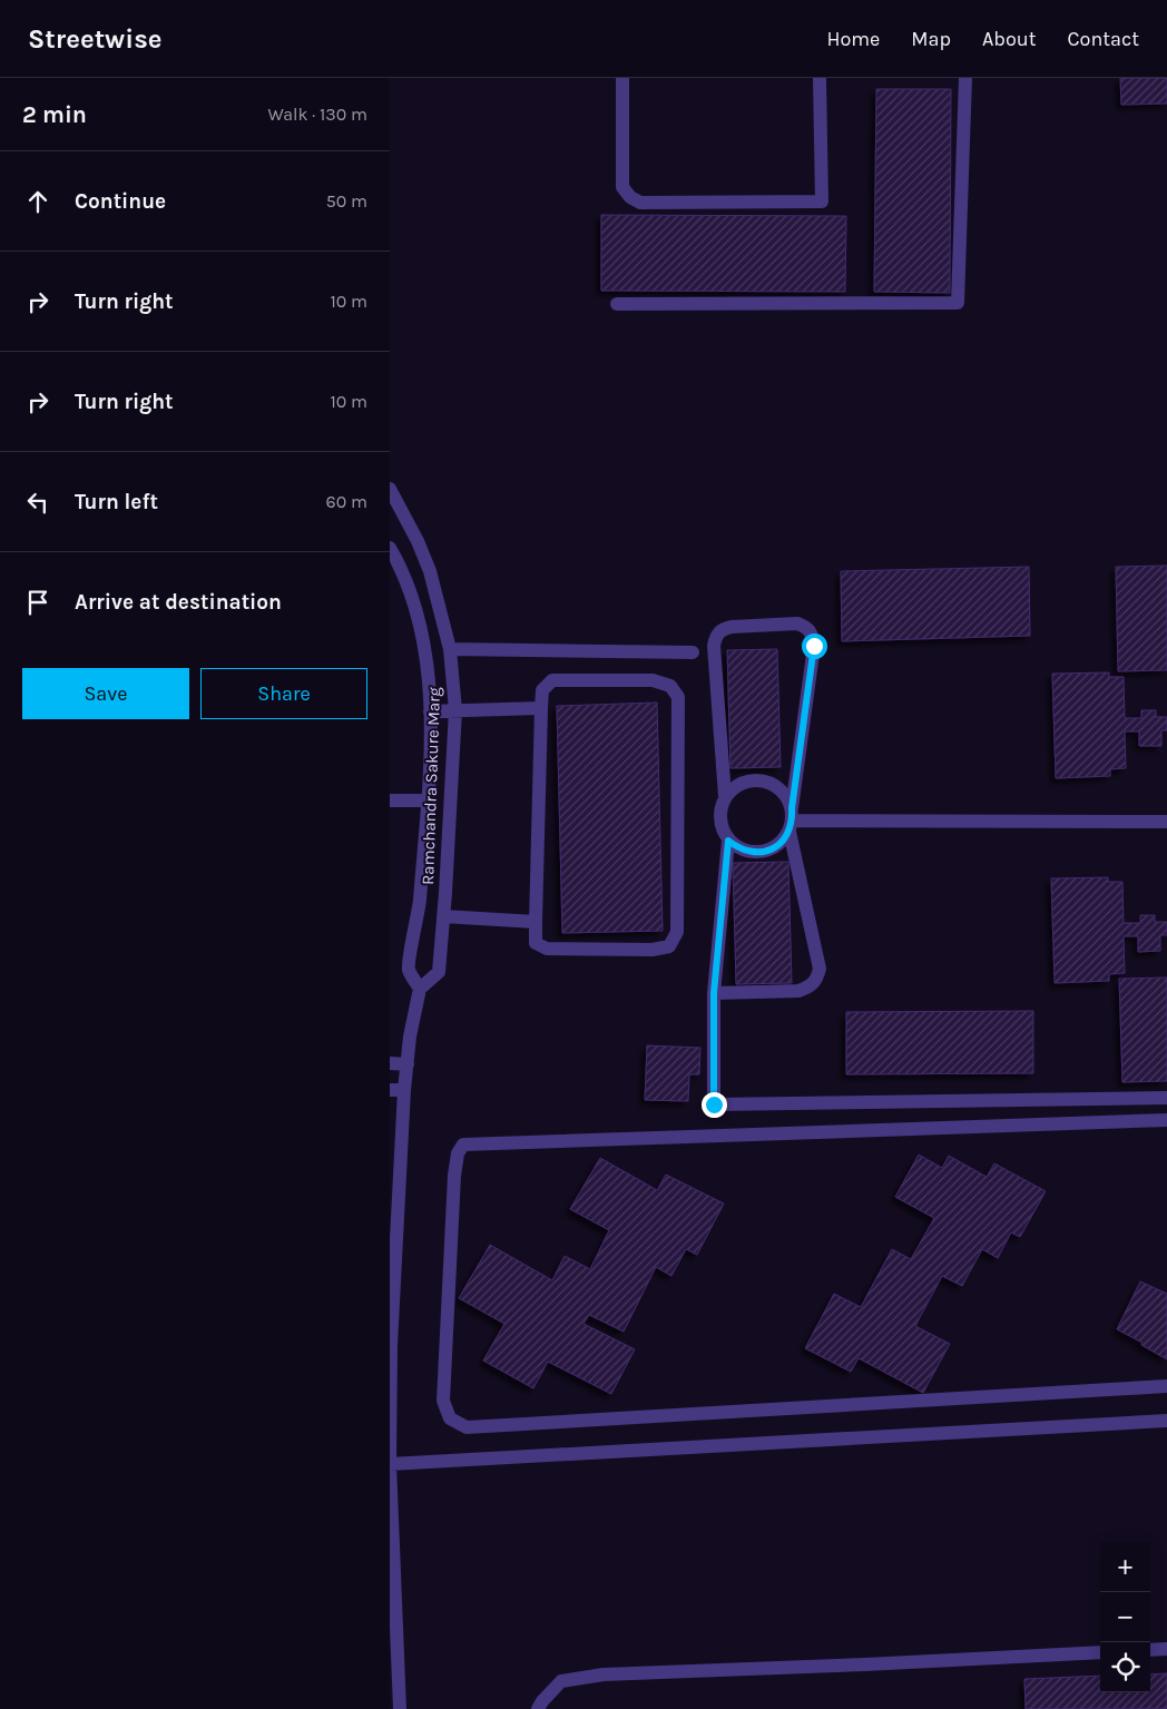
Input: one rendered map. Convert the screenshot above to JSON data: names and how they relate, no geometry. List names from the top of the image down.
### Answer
{
  "streets": {
    "street": ["Ramchandra Sakure Marg"]
  },
  "page": {
    "header": "Streetwise",
    "nav": [
      "Home",
      "Map",
      "About",
      "Contact"
    ],
    "heading": ["2 min", "Walk · 130 m"],
    "list": [
      ["Continue", "50 m"],
      ["Turn right", "10 m"],
      ["Turn right", "10 m"],
      ["Turn left", "60 m"],
      "Arrive at destination"
    ],
    "buttons": ["Save", "Share"],
    "map_buttons": ["+", "−"]
  }
}
